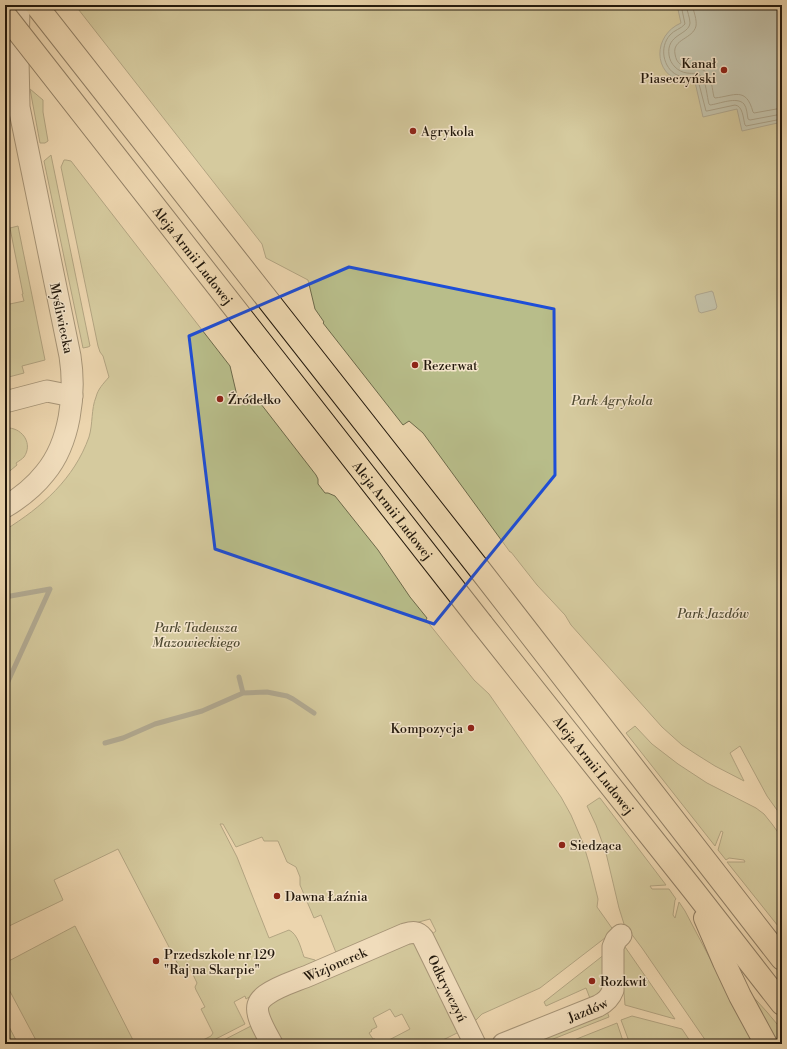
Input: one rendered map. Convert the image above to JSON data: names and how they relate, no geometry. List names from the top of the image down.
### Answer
{
  "streets": {
    "main road": ["Aleja Armii Ludowej"],
    "street": [
      "Myśliwiecka",
      "Wizjonerek",
      "Odkrywczyń",
      "Jazdów"
    ]
  },
  "crossings": [
    ["Wizjonerek", "Odkrywczyń"]
  ],
  "parks": ["Park Agrykola", "Park Jazdów", "Park Tadeusza Mazowieckiego"],
  "places": [
    "Kanał Piaseczyński",
    "Agrykola",
    "Rezerwat",
    "Źródełko",
    "Kompozycja",
    "Siedząca",
    "Dawna Łaźnia",
    "Przedszkole nr 129 \"Raj na Skarpie\"",
    "Rozkwit"
  ]
}
